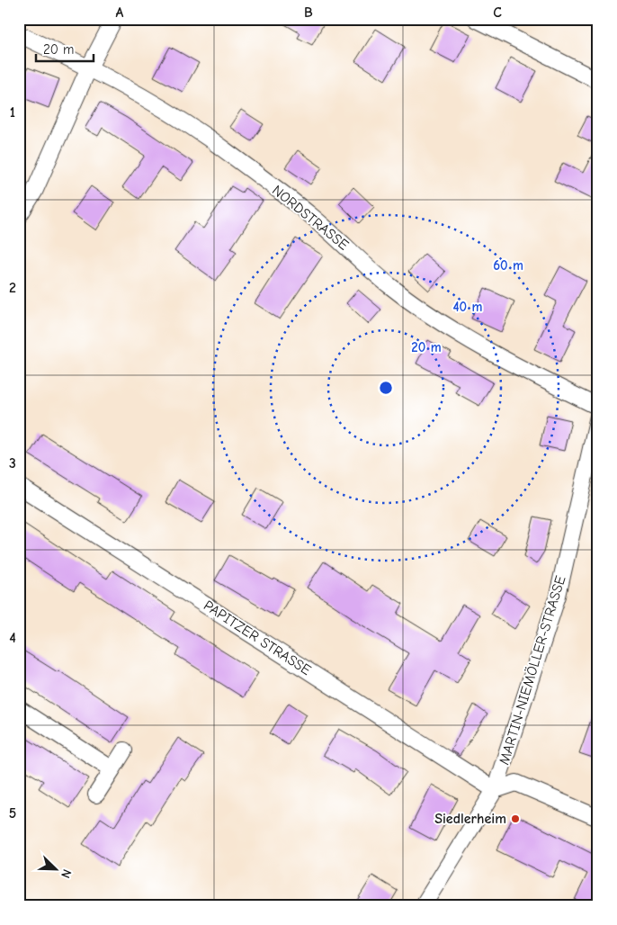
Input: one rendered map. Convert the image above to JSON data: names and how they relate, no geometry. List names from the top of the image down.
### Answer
{
  "streets": {
    "street": ["NORDSTRASSE", "PAPITZER STRASSE", "MARTIN-NIEMÖLLER-STRASSE"]
  },
  "crossings": [
    ["PAPITZER STRASSE", "MARTIN-NIEMÖLLER-STRASSE"]
  ],
  "places": ["Siedlerheim"],
  "scale_bar": "20 m",
  "north": "bottom right",
  "grid": {
    "columns": ["A", "B", "C"],
    "rows": [
      "1",
      "2",
      "3",
      "4",
      "5"
    ]
  },
  "rings": ["60 m", "40 m", "20 m"]
}
